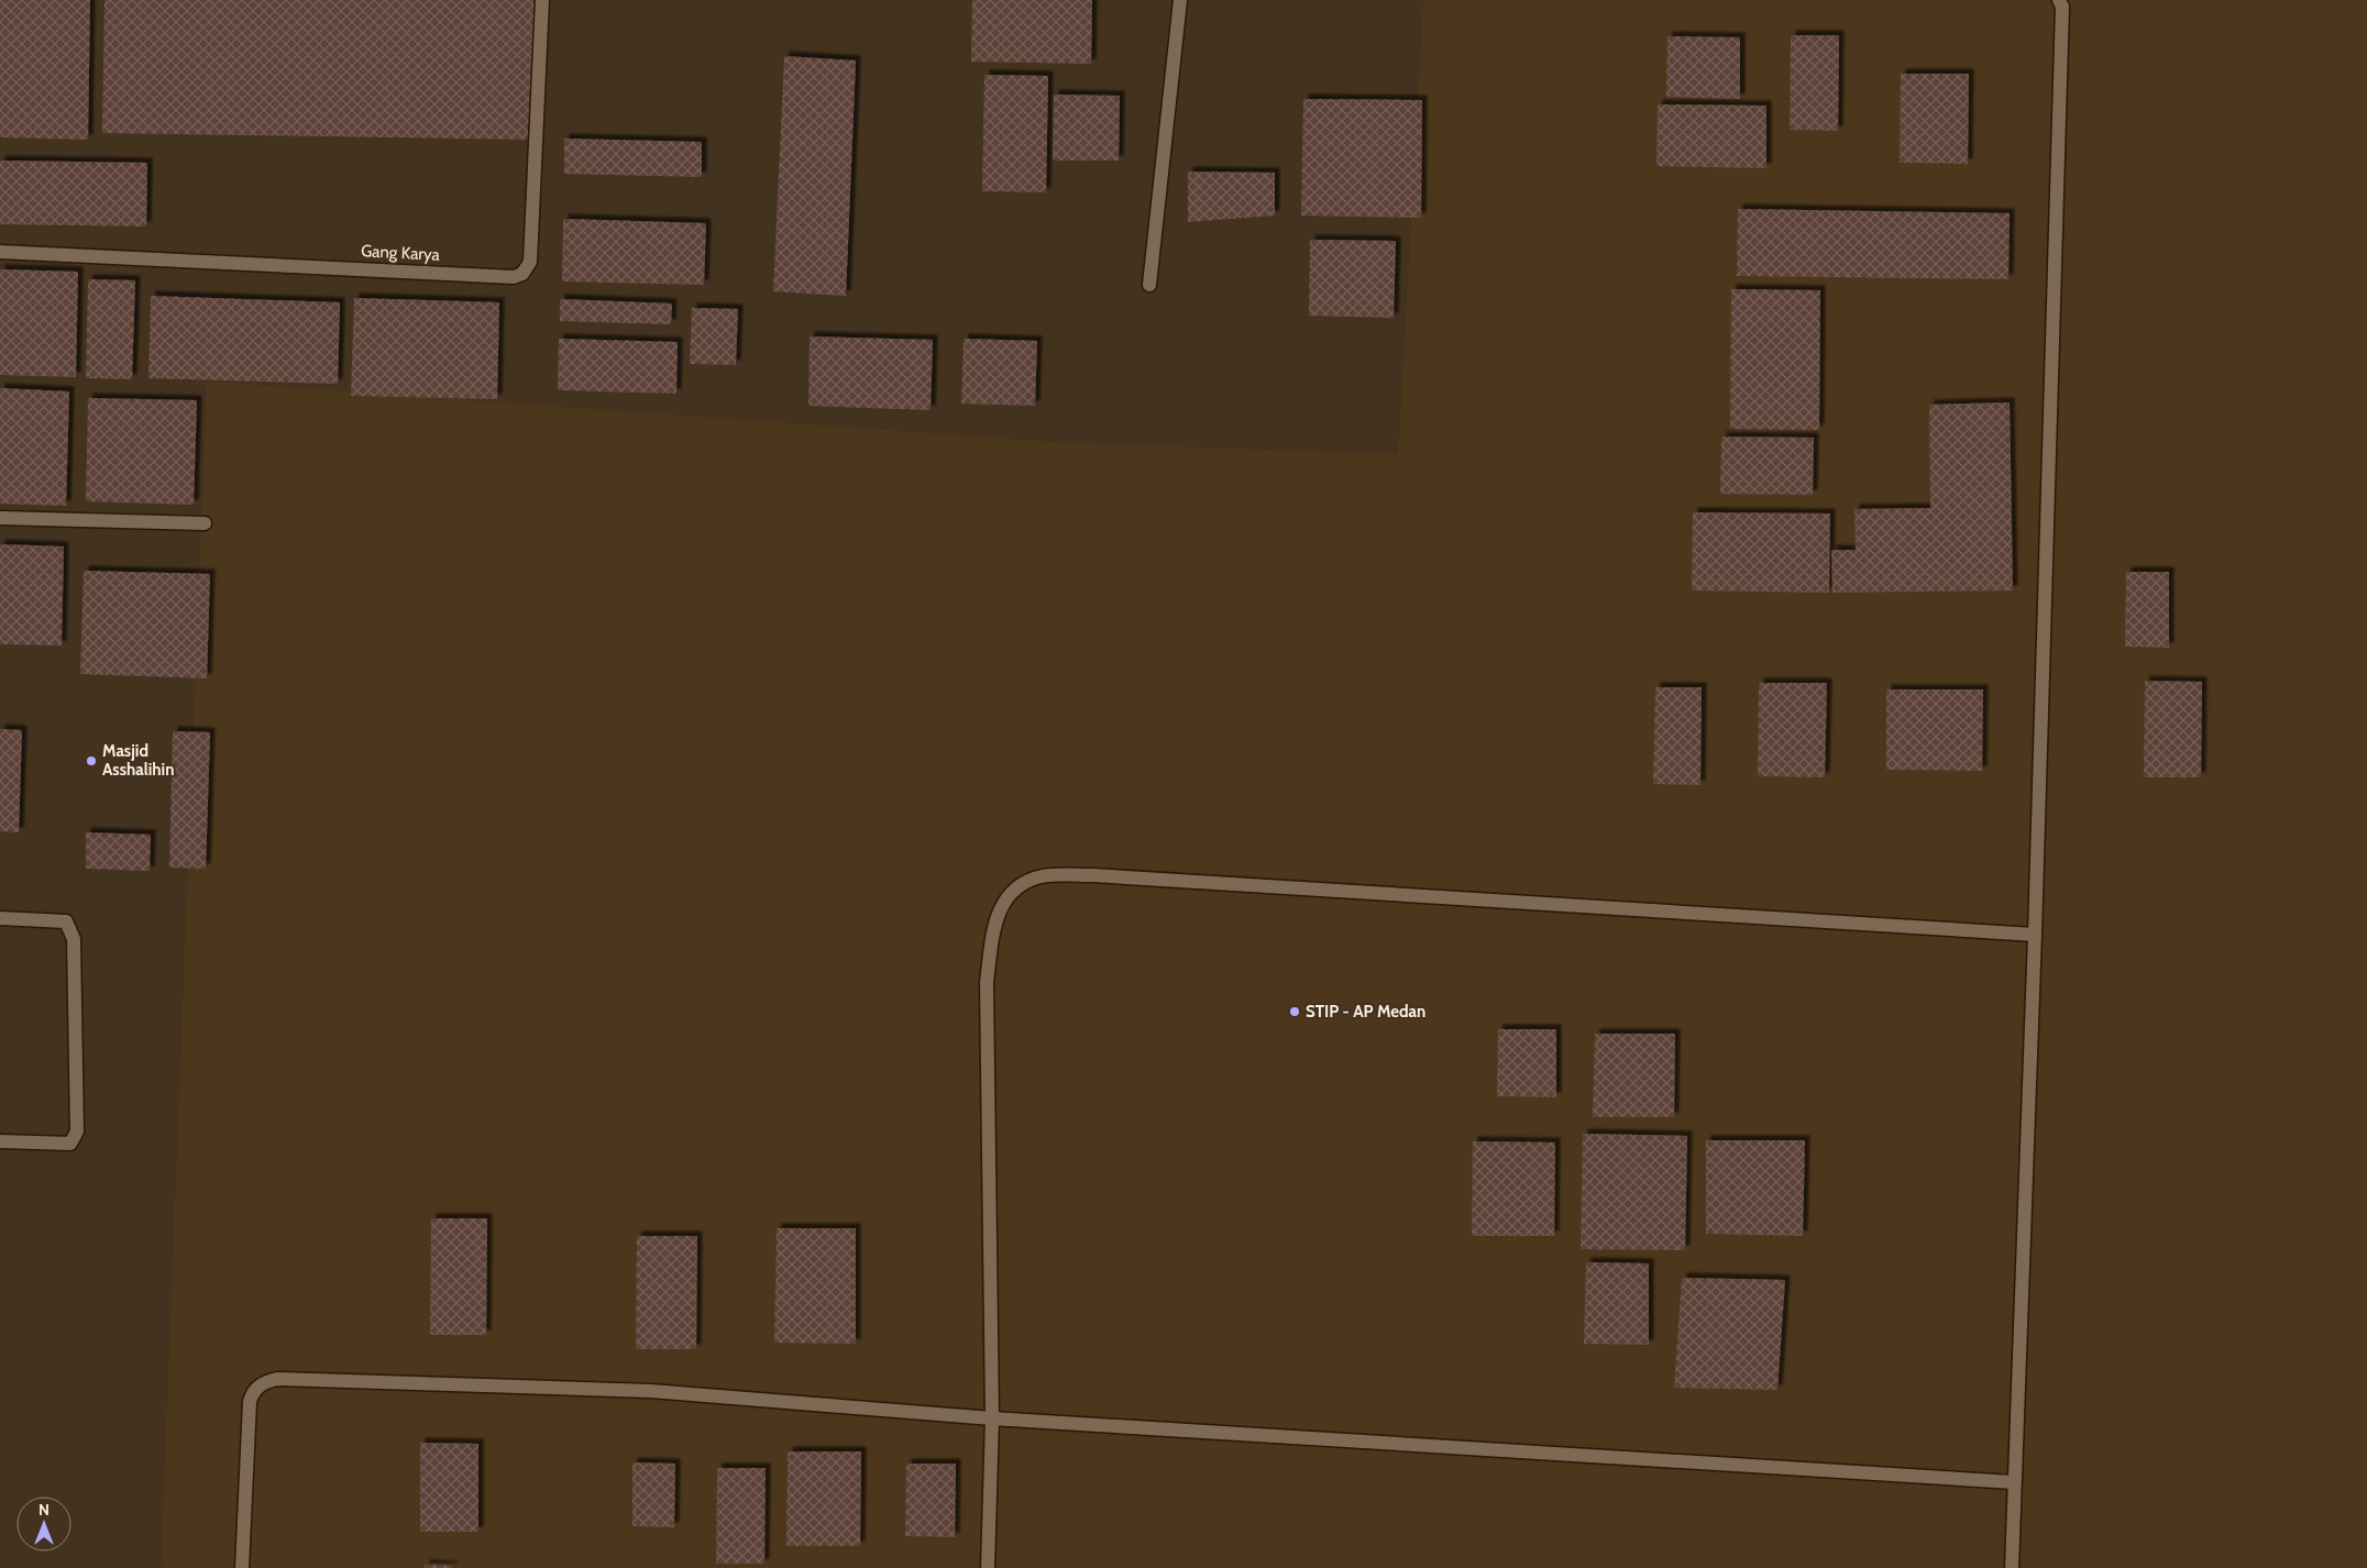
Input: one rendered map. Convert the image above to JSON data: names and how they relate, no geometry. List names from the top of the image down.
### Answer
{
  "streets": {
    "street": ["Gang Karya"]
  },
  "places": ["Masjid Asshalihin", "STIP - AP Medan"],
  "north": "top"
}
